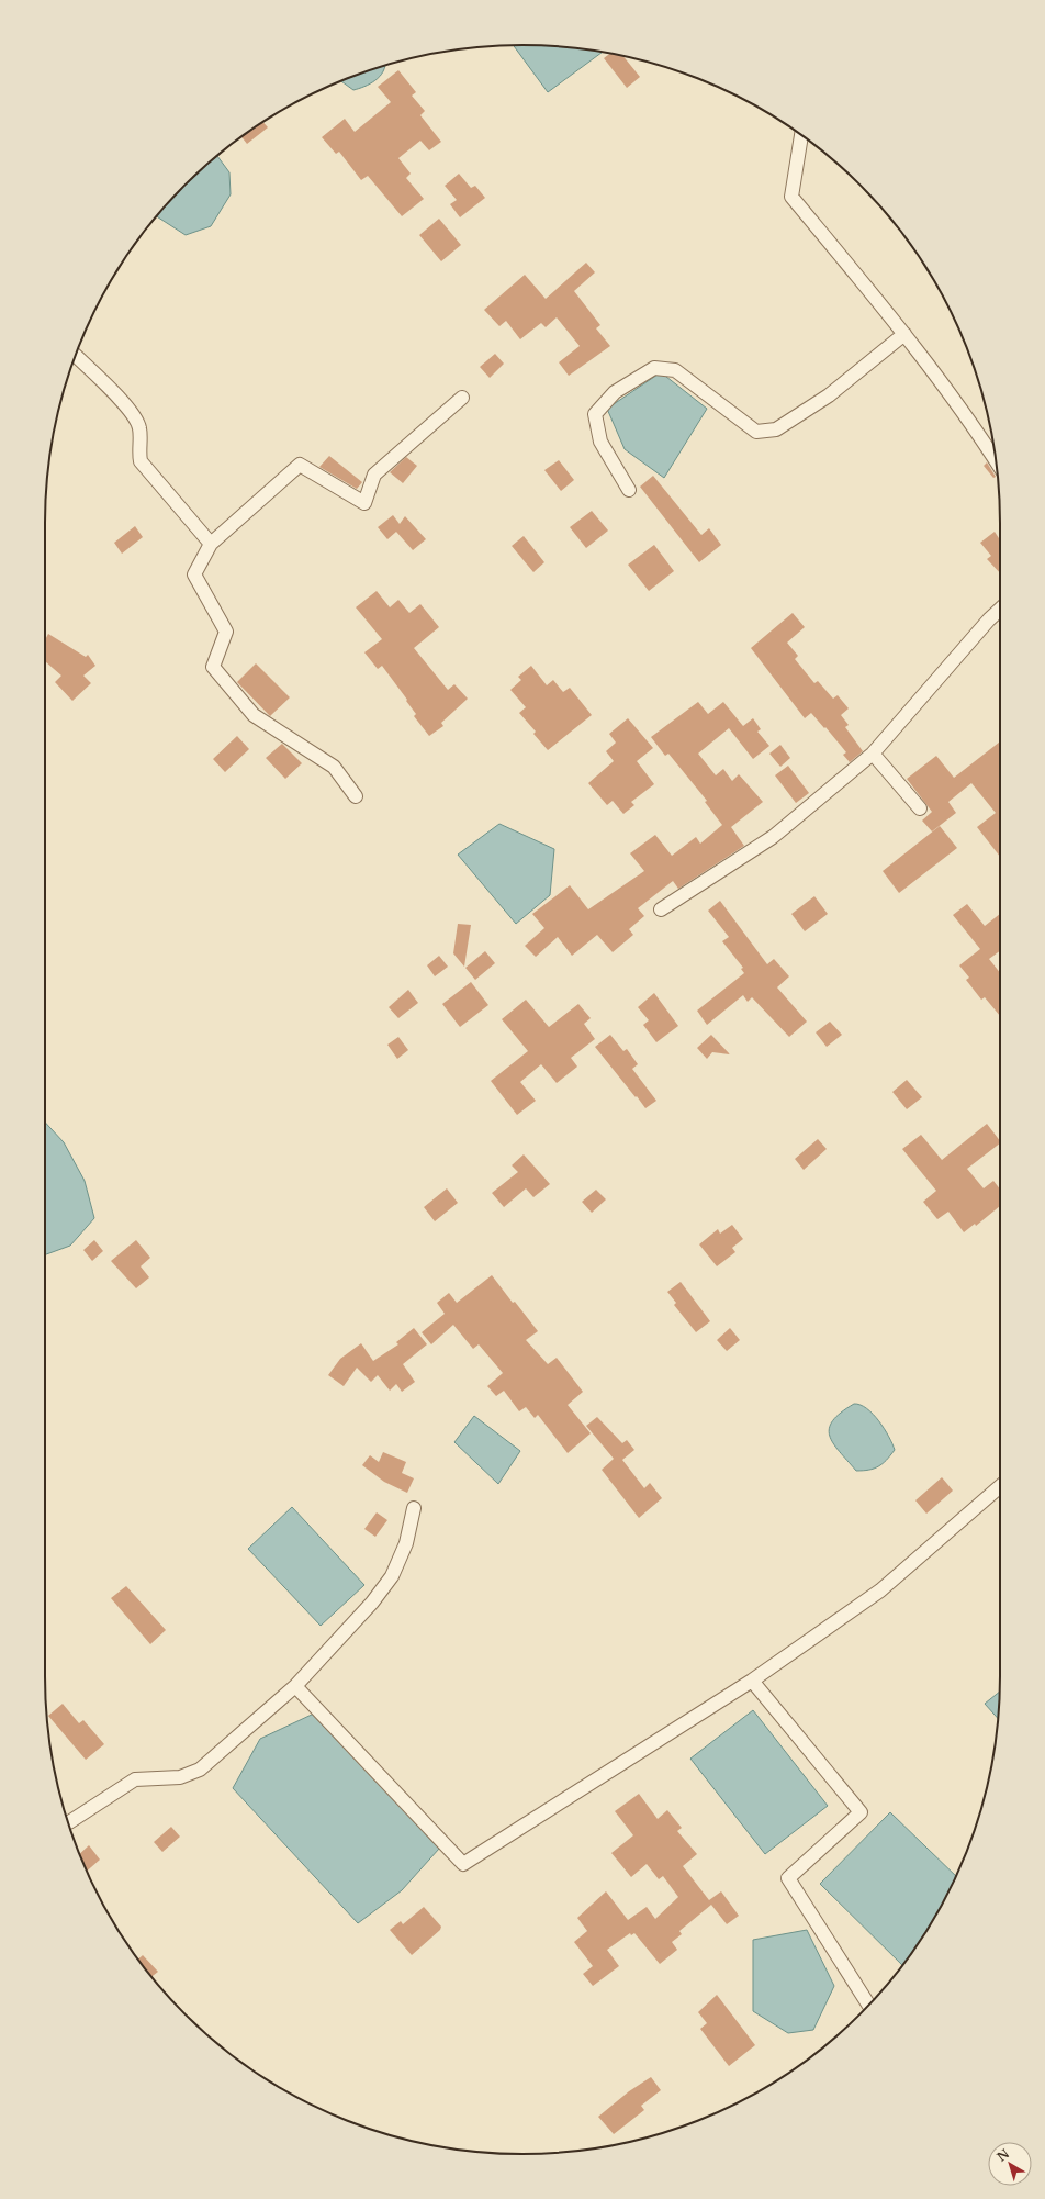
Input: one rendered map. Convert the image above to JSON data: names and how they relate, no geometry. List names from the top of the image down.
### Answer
{
  "north": "top left"
}
